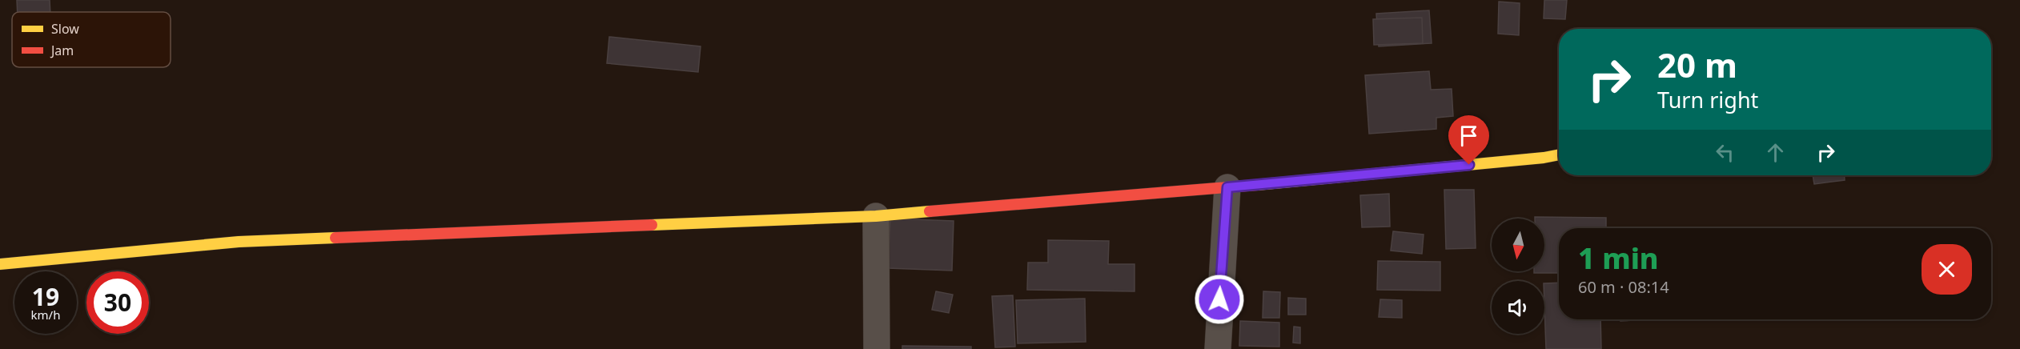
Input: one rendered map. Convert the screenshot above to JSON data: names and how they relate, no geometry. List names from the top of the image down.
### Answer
{
  "legend": ["Slow", "Jam"],
  "north": "bottom",
  "page": {
    "turn": ["20 m", "Turn right"],
    "heading": ["1 min", "60 m · 08:14"],
    "speed": "19 km/h",
    "limit": "30"
  }
}
